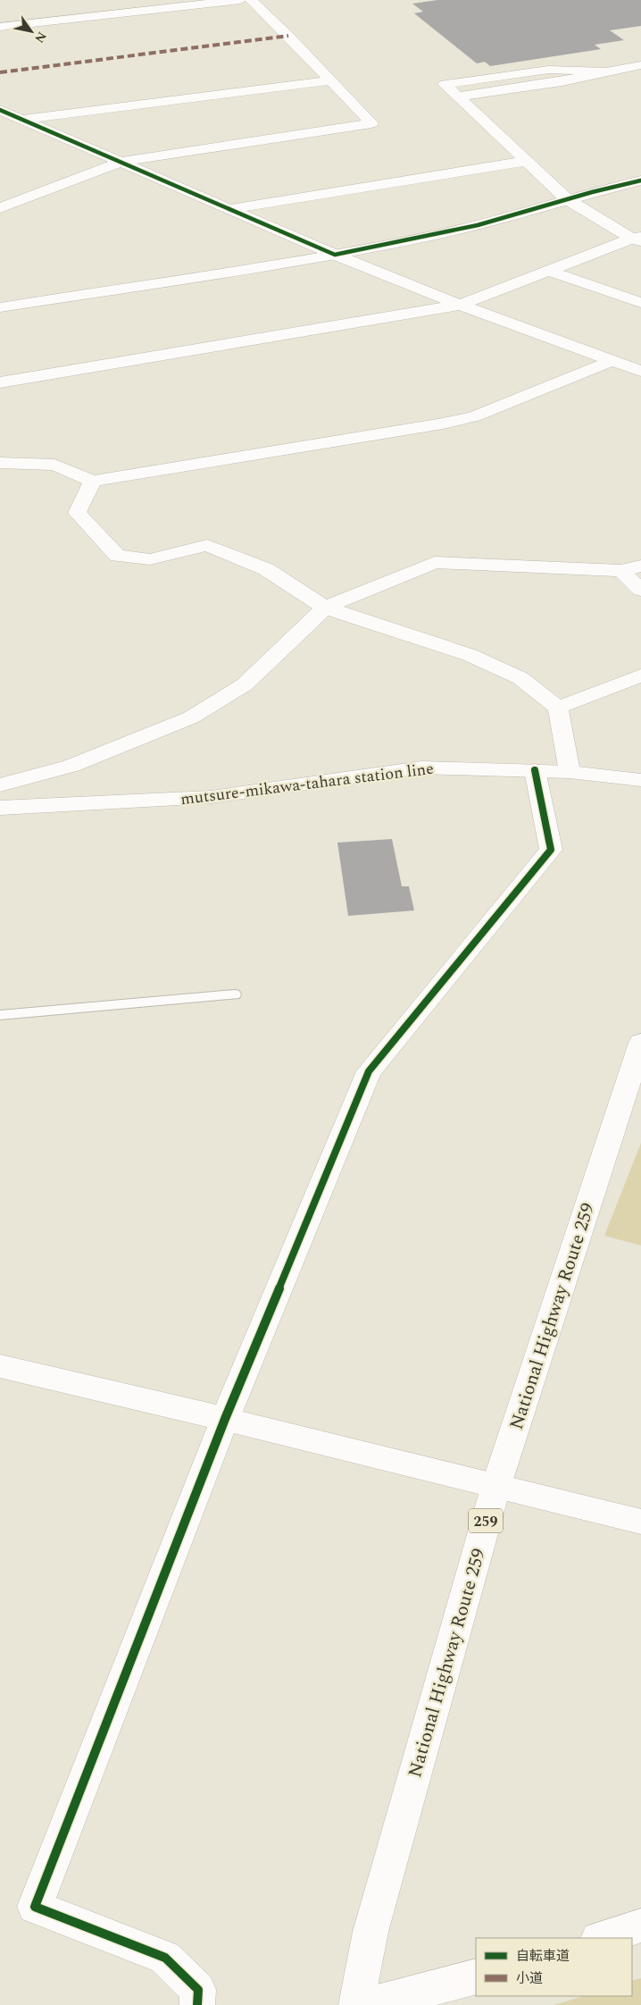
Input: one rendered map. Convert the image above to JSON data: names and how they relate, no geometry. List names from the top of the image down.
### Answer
{
  "streets": {
    "main road": ["mutsure-mikawa-tahara station line", "National Highway Route 259", "259"]
  },
  "legend": ["自転車道", "小道"],
  "north": "bottom right"
}
